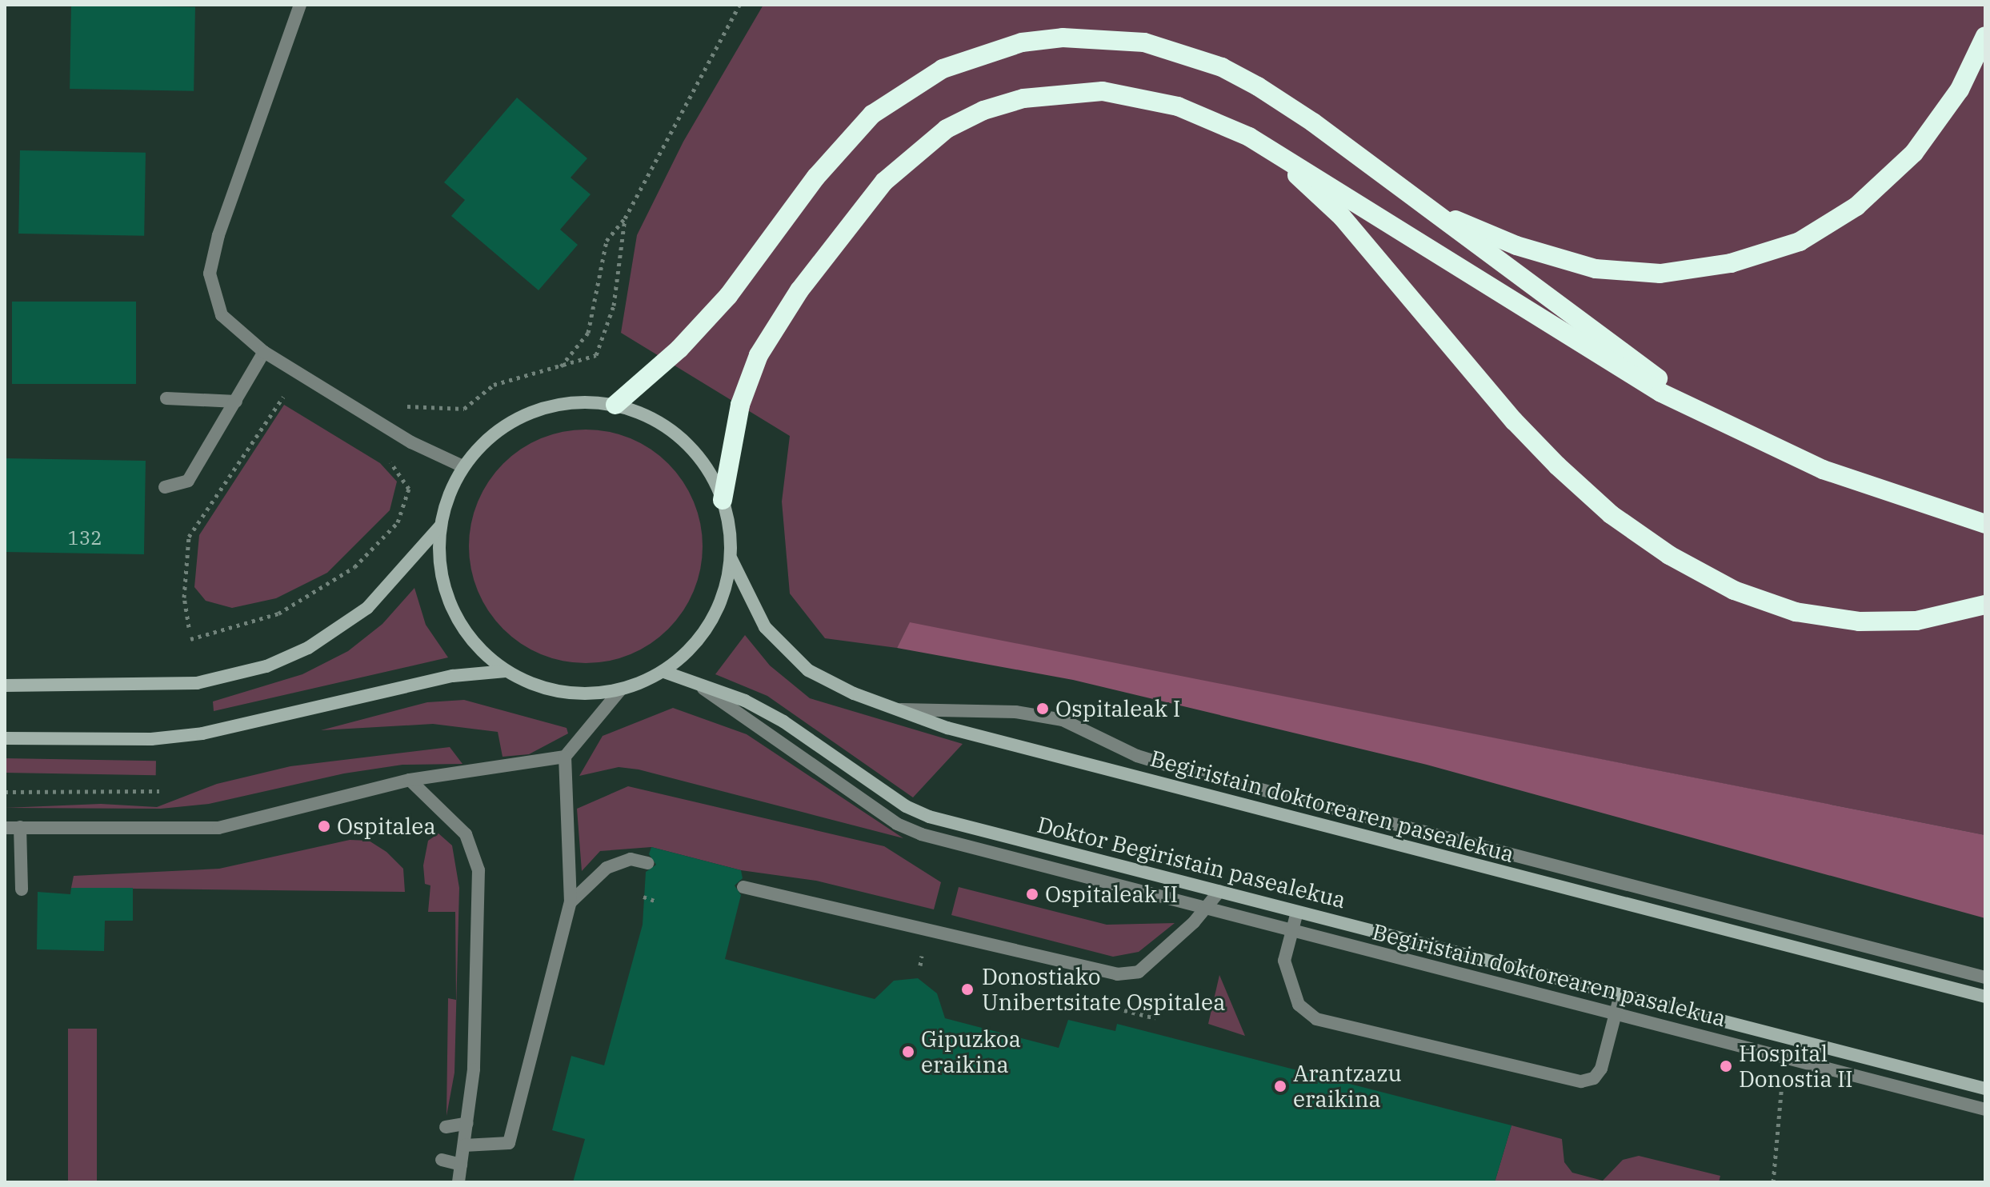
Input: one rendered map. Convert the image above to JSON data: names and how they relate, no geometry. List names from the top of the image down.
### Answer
{
  "streets": {
    "main road": ["Begiristain doktorearen pasealekua", "Doktor Begiristain pasealekua"],
    "street": ["Begiristain doktorearen pasalekua"]
  },
  "crossings": [
    ["Doktor Begiristain pasealekua", "Begiristain doktorearen pasalekua"]
  ],
  "places": [
    "Ospitaleak I",
    "Ospitalea",
    "Ospitaleak II",
    "Donostiako Unibertsitate Ospitalea",
    "Gipuzkoa eraikina",
    "Hospital Donostia II",
    "Arantzazu eraikina"
  ],
  "house_numbers": ["132"]
}
